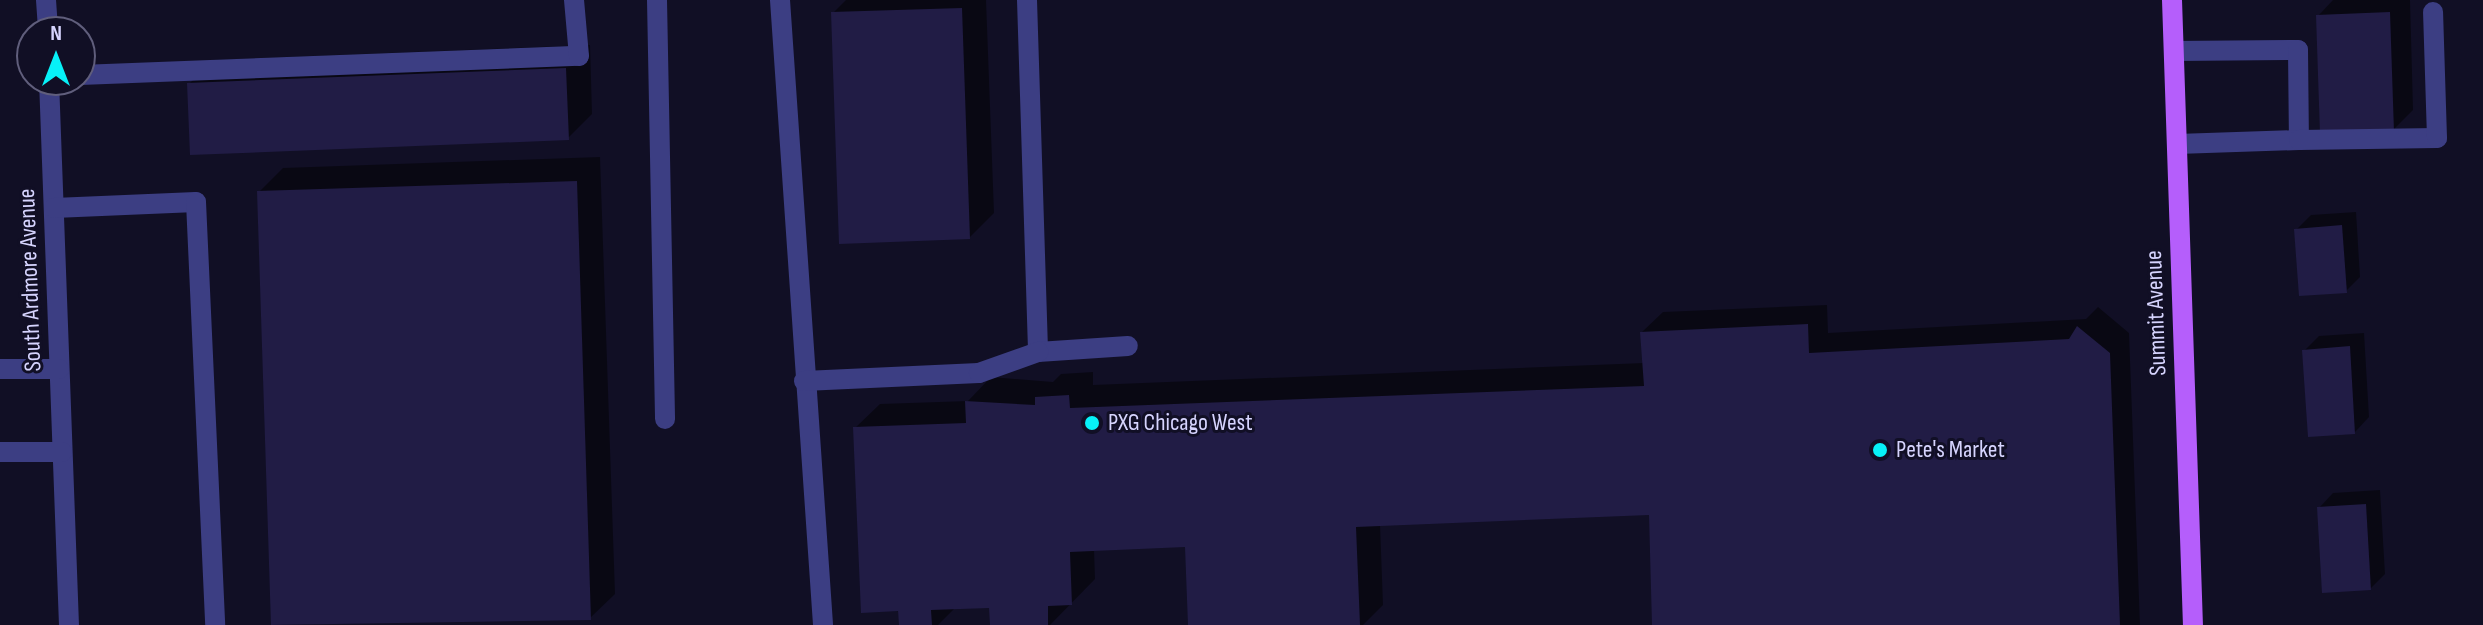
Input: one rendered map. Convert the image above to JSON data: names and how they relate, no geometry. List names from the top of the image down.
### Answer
{
  "streets": {
    "main road": ["Summit Avenue"],
    "street": ["South Ardmore Avenue"]
  },
  "places": ["PXG Chicago West", "Pete's Market"],
  "north": "top"
}
